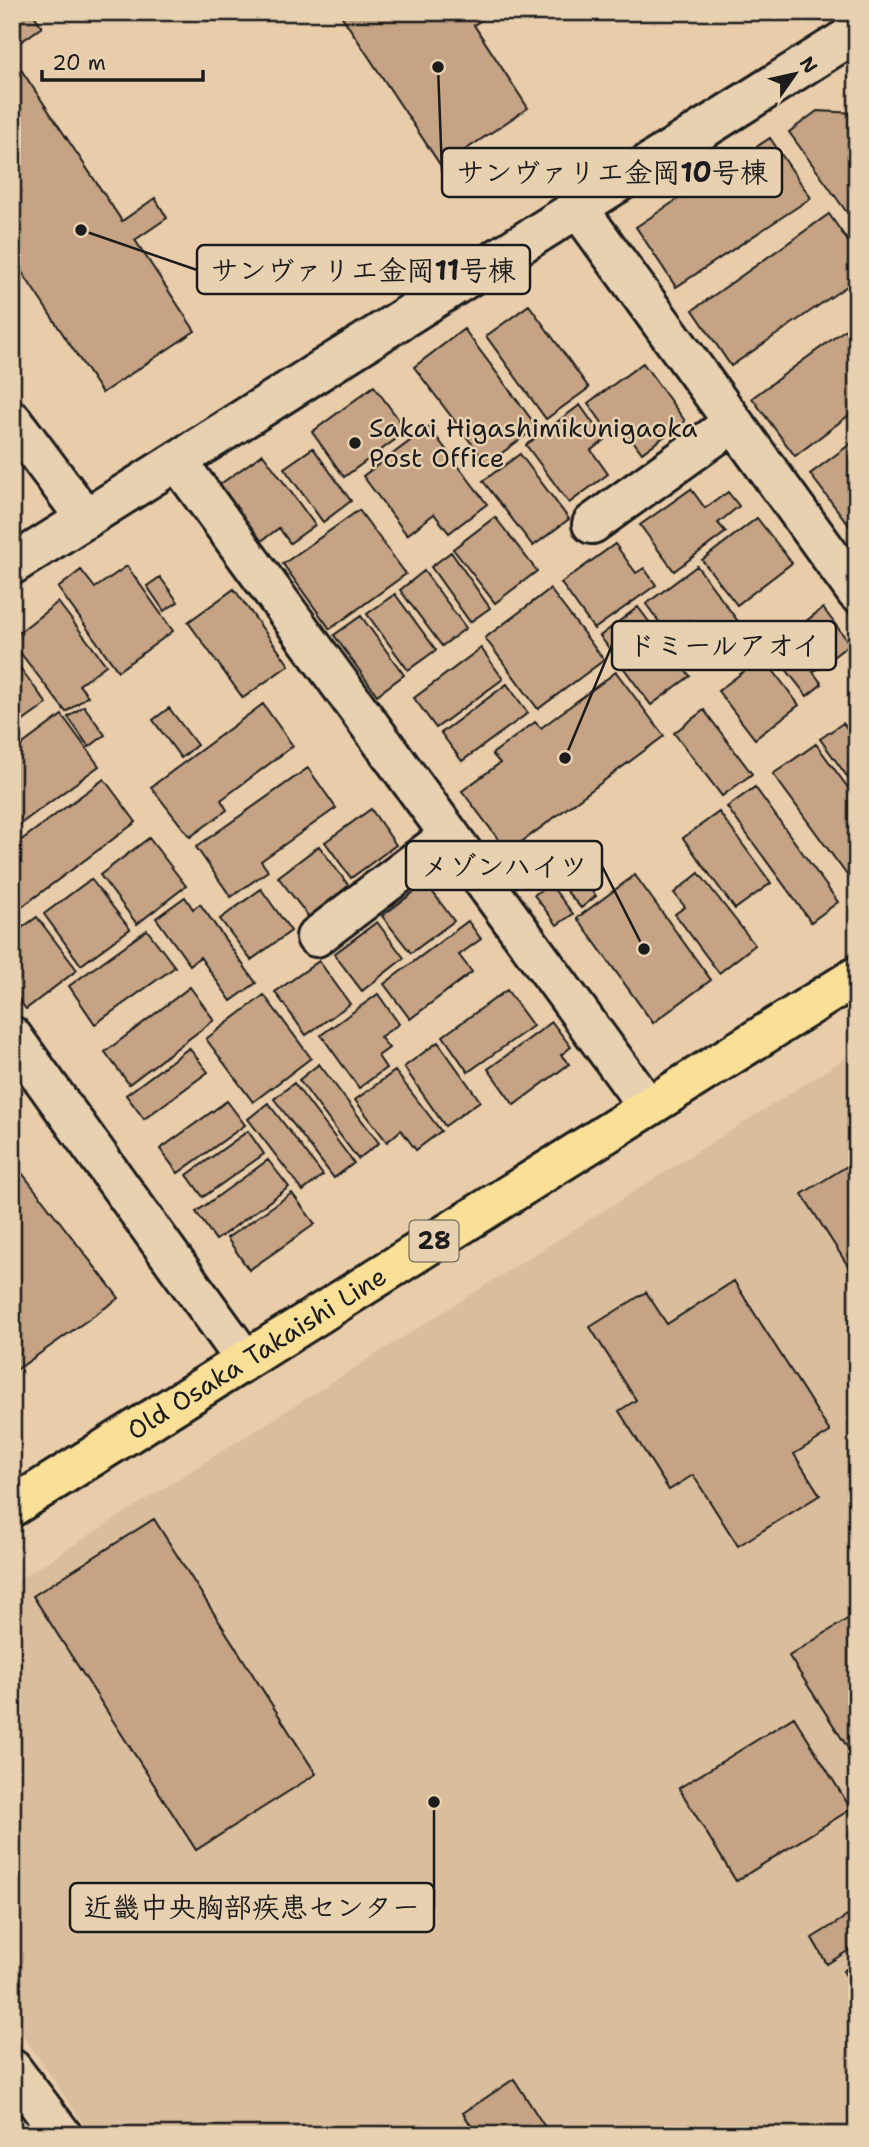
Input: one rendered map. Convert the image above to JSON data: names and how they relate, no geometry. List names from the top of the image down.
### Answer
{
  "streets": {
    "main road": ["28", "Old Osaka Takaishi Line"]
  },
  "places": [
    "サンヴァリエ金岡10号棟",
    "サンヴァリエ金岡11号棟",
    "Sakai Higashimikunigaoka Post Office",
    "ドミールアオイ",
    "メゾンハイツ",
    "近畿中央胸部疾患センター"
  ],
  "scale_bar": "20 m",
  "north": "top right"
}
